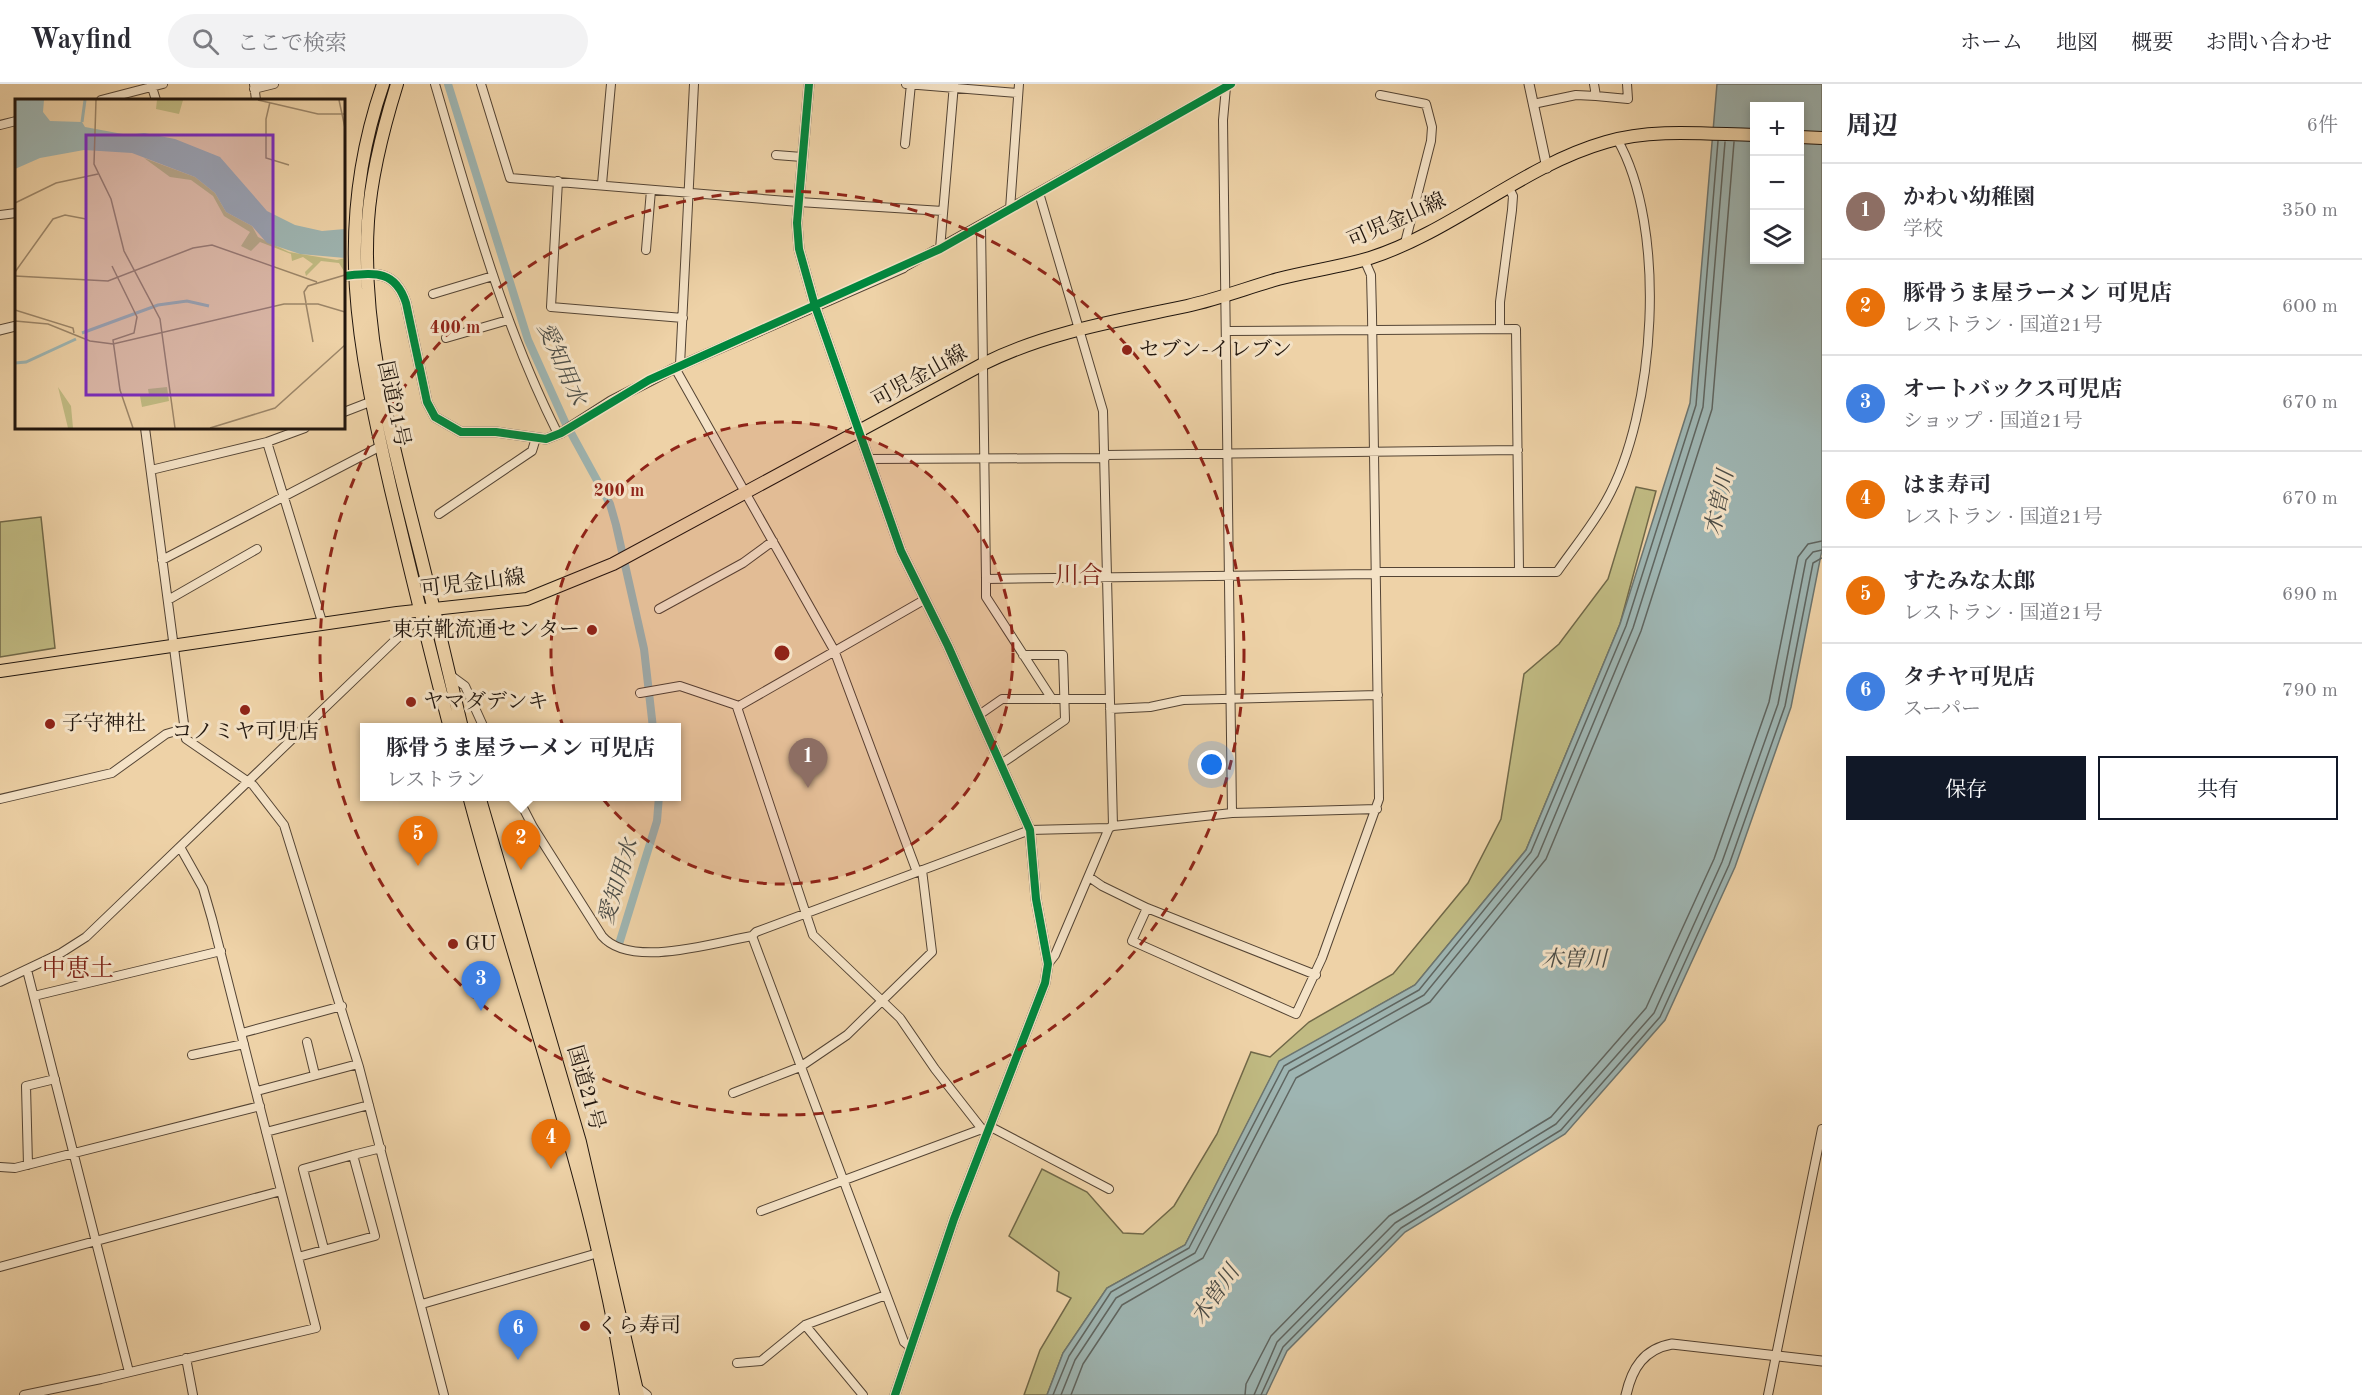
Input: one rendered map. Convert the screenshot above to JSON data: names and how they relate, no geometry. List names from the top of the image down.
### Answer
{
  "streets": {
    "main road": ["可児金山線", "国道21号"]
  },
  "crossings": [
    ["可児金山線", "国道21号"]
  ],
  "districts": ["川合", "中恵土"],
  "water": ["愛知用水", "木曽川"],
  "places": [
    "セブン-イレブン",
    "東京靴流通センター",
    "ヤマダデンキ",
    "コノミヤ可児店",
    "子守神社",
    "GU",
    "くら寿司"
  ],
  "page": {
    "header": "Wayfind",
    "search": "ここで検索",
    "nav": [
      "ホーム",
      "地図",
      "概要",
      "お問い合わせ"
    ],
    "heading": ["周辺", "6件"],
    "map_buttons": ["+", "−"],
    "list": [
      {
        "mark": "1",
        "name": "かわい幼稚園",
        "note": "学校",
        "value": "350 m"
      },
      {
        "mark": "2",
        "name": "豚骨うま屋ラーメン 可児店",
        "note": "レストラン · 国道21号",
        "value": "600 m"
      },
      {
        "mark": "3",
        "name": "オートバックス可児店",
        "note": "ショップ · 国道21号",
        "value": "670 m"
      },
      {
        "mark": "4",
        "name": "はま寿司",
        "note": "レストラン · 国道21号",
        "value": "670 m"
      },
      {
        "mark": "5",
        "name": "すたみな太郎",
        "note": "レストラン · 国道21号",
        "value": "690 m"
      },
      {
        "mark": "6",
        "name": "タチヤ可児店",
        "note": "スーパー",
        "value": "790 m"
      }
    ],
    "popup": ["豚骨うま屋ラーメン 可児店", "レストラン"],
    "pins": [
      "1",
      "5",
      "2",
      "3",
      "4",
      "6"
    ],
    "buttons": ["保存", "共有"]
  },
  "rings": ["400 m", "200 m"]
}
